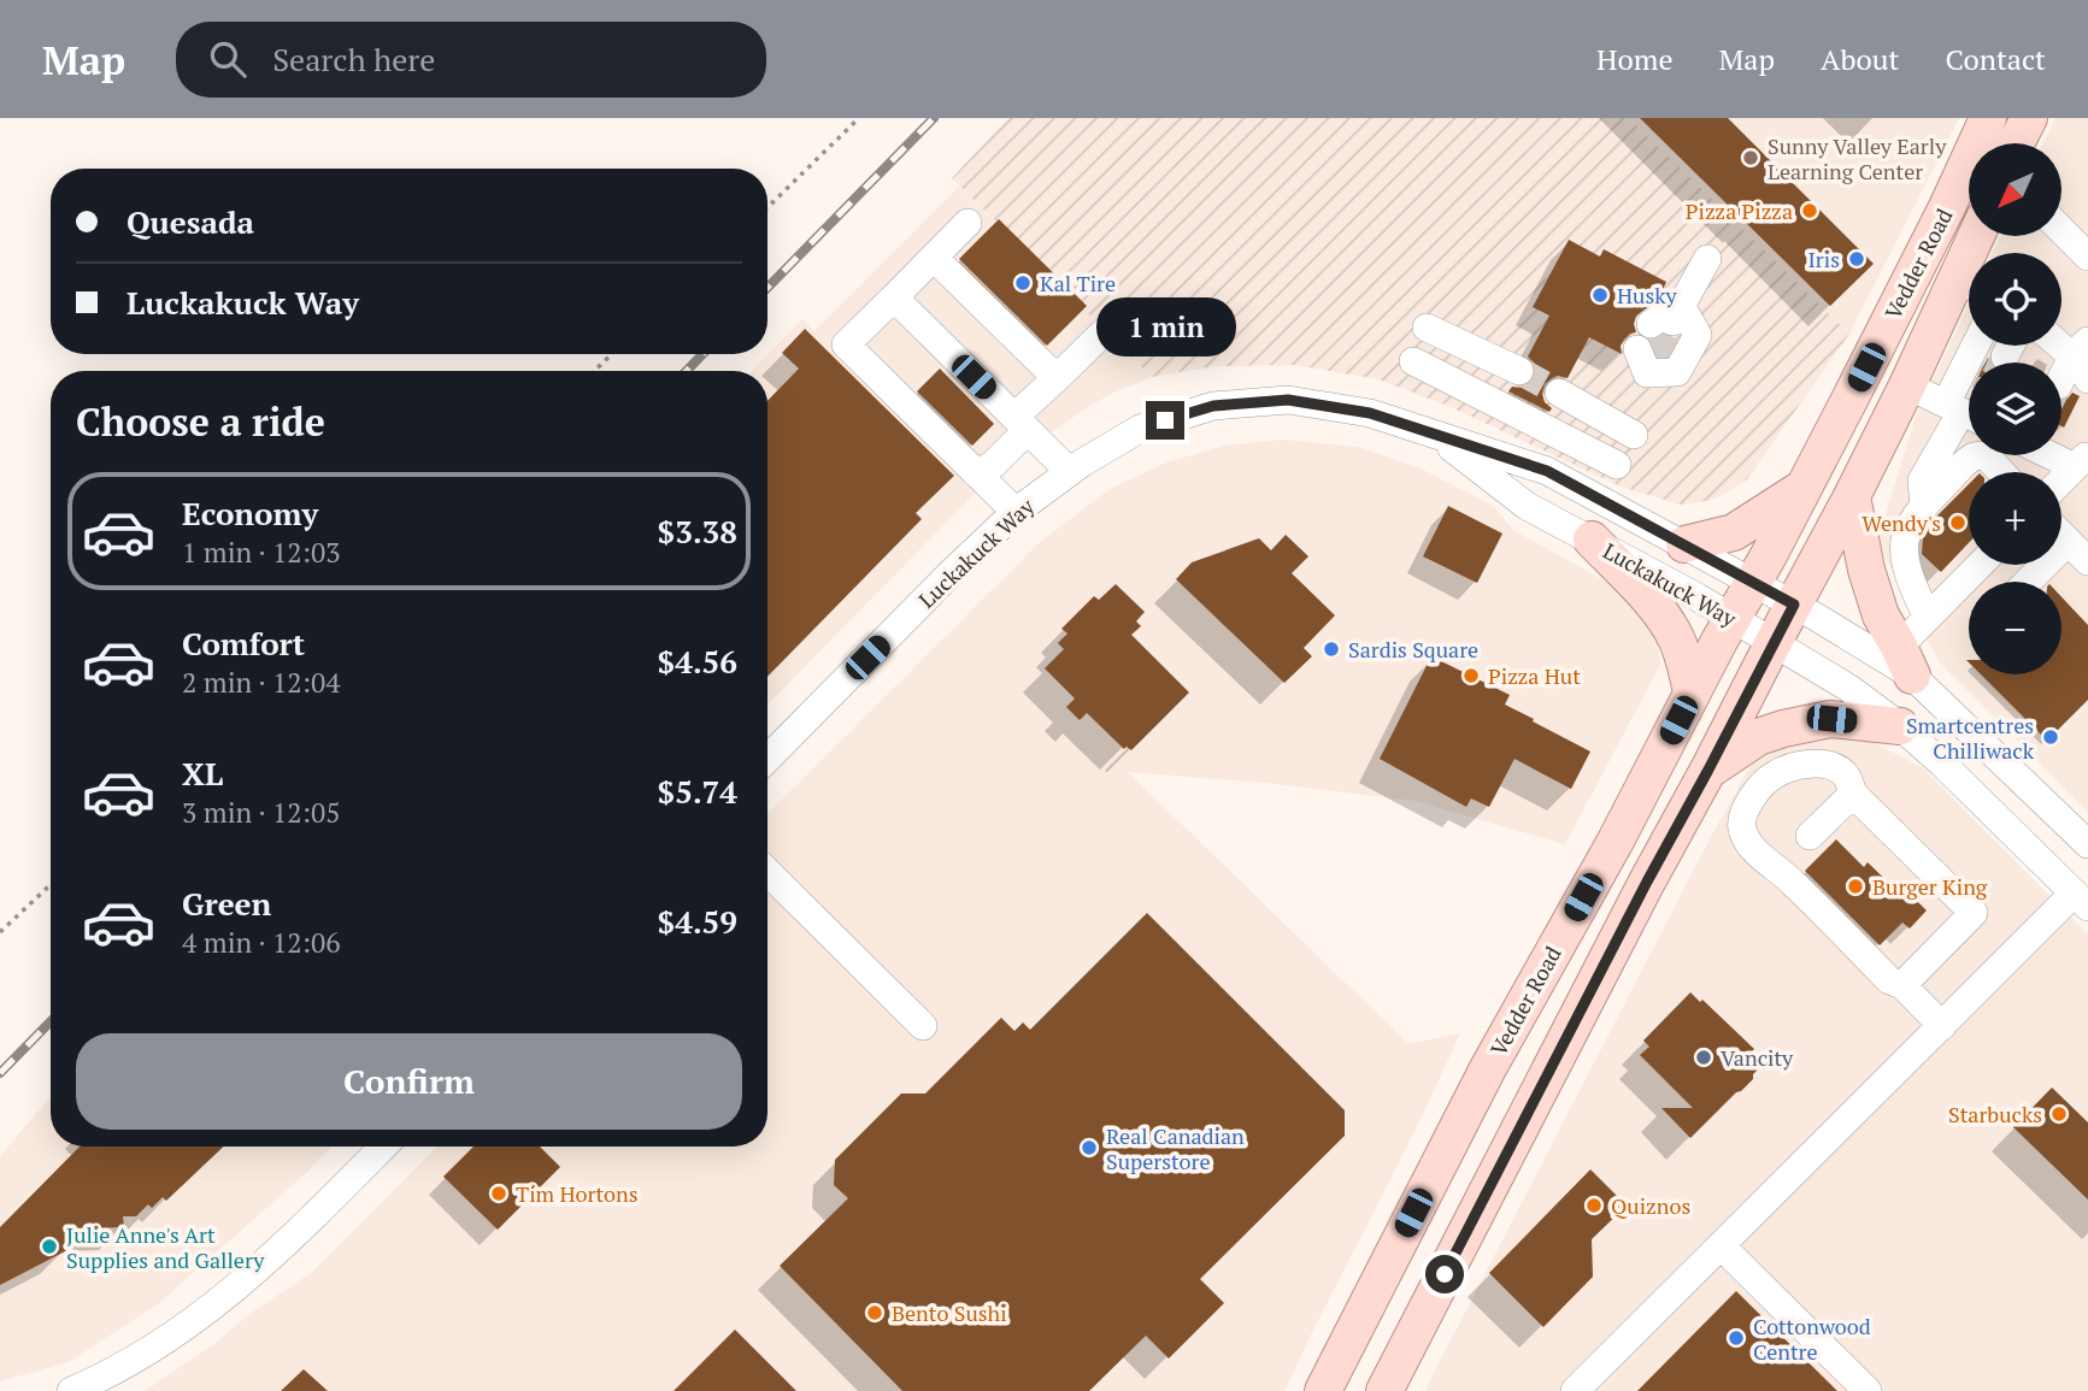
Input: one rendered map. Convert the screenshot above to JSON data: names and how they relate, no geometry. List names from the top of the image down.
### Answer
{
  "streets": {
    "main road": ["Vedder Road"],
    "street": ["Luckakuck Way"]
  },
  "crossings": [
    ["Vedder Road", "Luckakuck Way"]
  ],
  "places": [
    "Sunny Valley Early Learning Center",
    "Pizza Pizza",
    "Iris",
    "Kal Tire",
    "Husky",
    "Wendy's",
    "Sardis Square",
    "Pizza Hut",
    "Smartcentres Chilliwack",
    "Burger King",
    "Vancity",
    "Starbucks",
    "Real Canadian Superstore",
    "Tim Hortons",
    "Quiznos",
    "Julie Anne's Art Supplies and Gallery",
    "Bento Sushi",
    "Cottonwood Centre"
  ],
  "north": "bottom left",
  "page": {
    "header": "Map",
    "search": "Search here",
    "nav": [
      "Home",
      "Map",
      "About",
      "Contact"
    ],
    "map_buttons": ["+", "−"],
    "banner": ["Quesada", "Luckakuck Way"],
    "bubble": "1 min",
    "heading": "Choose a ride",
    "list": [
      {
        "name": "Economy",
        "note": "1 min · 12:03",
        "value": "$3.38"
      },
      {
        "name": "Comfort",
        "note": "2 min · 12:04",
        "value": "$4.56"
      },
      {
        "name": "XL",
        "note": "3 min · 12:05",
        "value": "$5.74"
      },
      {
        "name": "Green",
        "note": "4 min · 12:06",
        "value": "$4.59"
      }
    ],
    "buttons": "Confirm"
  }
}
